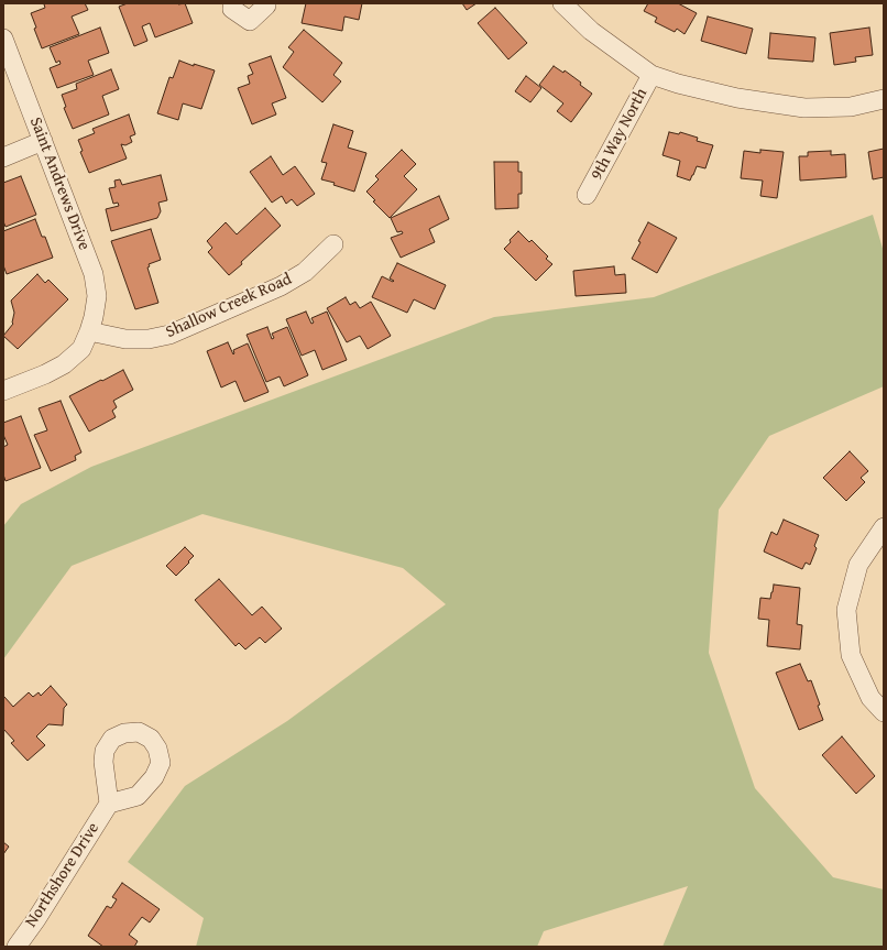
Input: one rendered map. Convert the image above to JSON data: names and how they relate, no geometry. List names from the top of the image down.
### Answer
{
  "streets": {
    "street": [
      "9th Way North",
      "Saint Andrews Drive",
      "Shallow Creek Road",
      "Northshore Drive"
    ]
  },
  "crossings": [
    ["Saint Andrews Drive", "Shallow Creek Road"]
  ]
}
